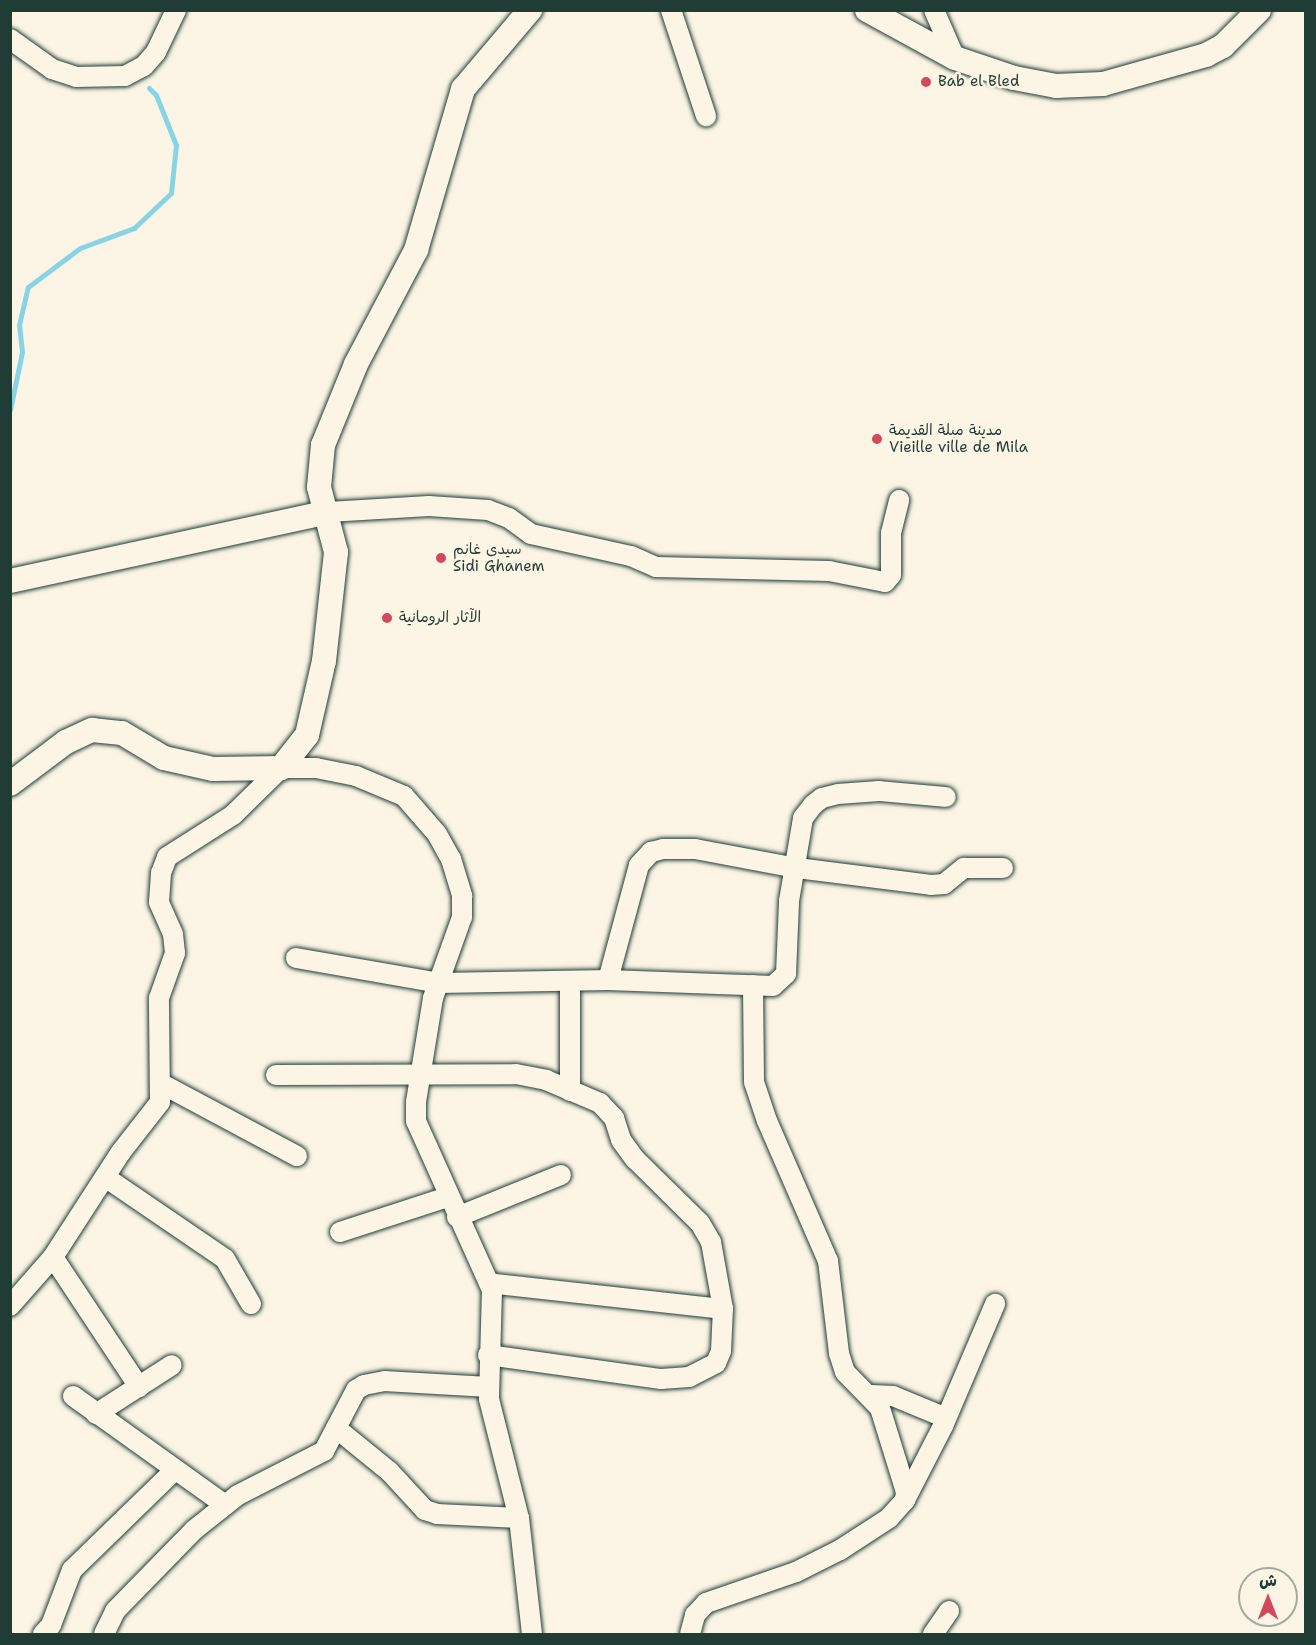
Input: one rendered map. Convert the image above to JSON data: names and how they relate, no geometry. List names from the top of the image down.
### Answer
{
  "places": [
    "Bab el Bled",
    "مدينة ميلة القديمة Vieille ville de Mila",
    "سيدي غانم Sidi Ghanem",
    "الآثار الرومانية"
  ],
  "north": "top"
}
